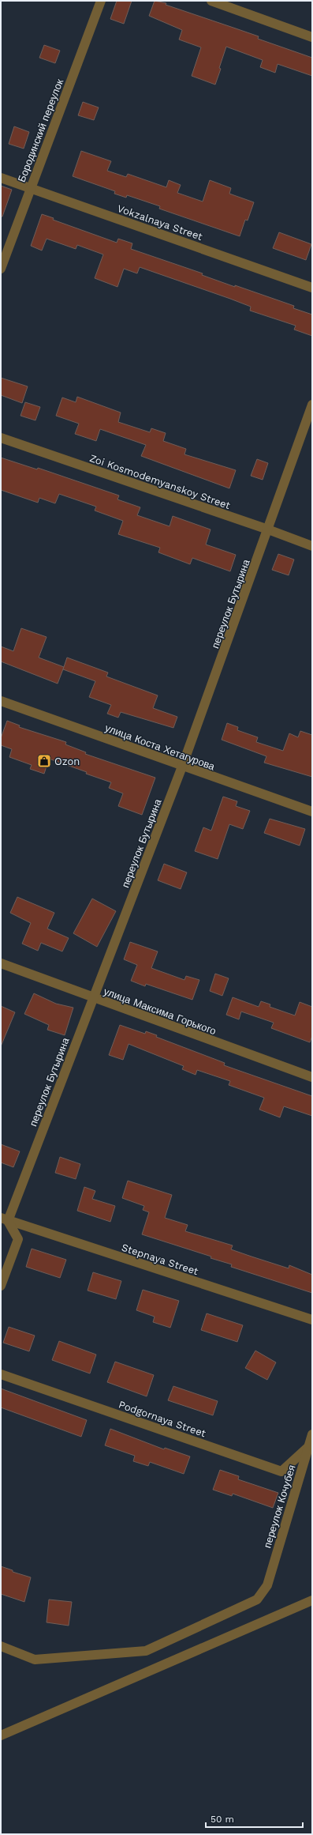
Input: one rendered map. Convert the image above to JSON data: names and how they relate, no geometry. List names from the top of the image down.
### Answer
{
  "streets": {
    "street": [
      "Бородинский переулок",
      "Vokzalnaya Street",
      "Zoi Kosmodemyanskoy Street",
      "переулок Бутырина",
      "улица Коста Хетагурова",
      "улица Максима Горького",
      "Stepnaya Street",
      "Podgornaya Street",
      "переулок Кочубея"
    ]
  },
  "crossings": [
    ["Бородинский переулок", "Vokzalnaya Street"],
    ["Zoi Kosmodemyanskoy Street", "переулок Бутырина"],
    ["переулок Бутырина", "улица Коста Хетагурова"],
    ["переулок Бутырина", "улица Максима Горького"],
    ["переулок Бутырина", "Stepnaya Street"],
    ["Podgornaya Street", "переулок Кочубея"]
  ],
  "places": {
    "shop": ["Ozon"]
  },
  "scale_bar": "50 m"
}
